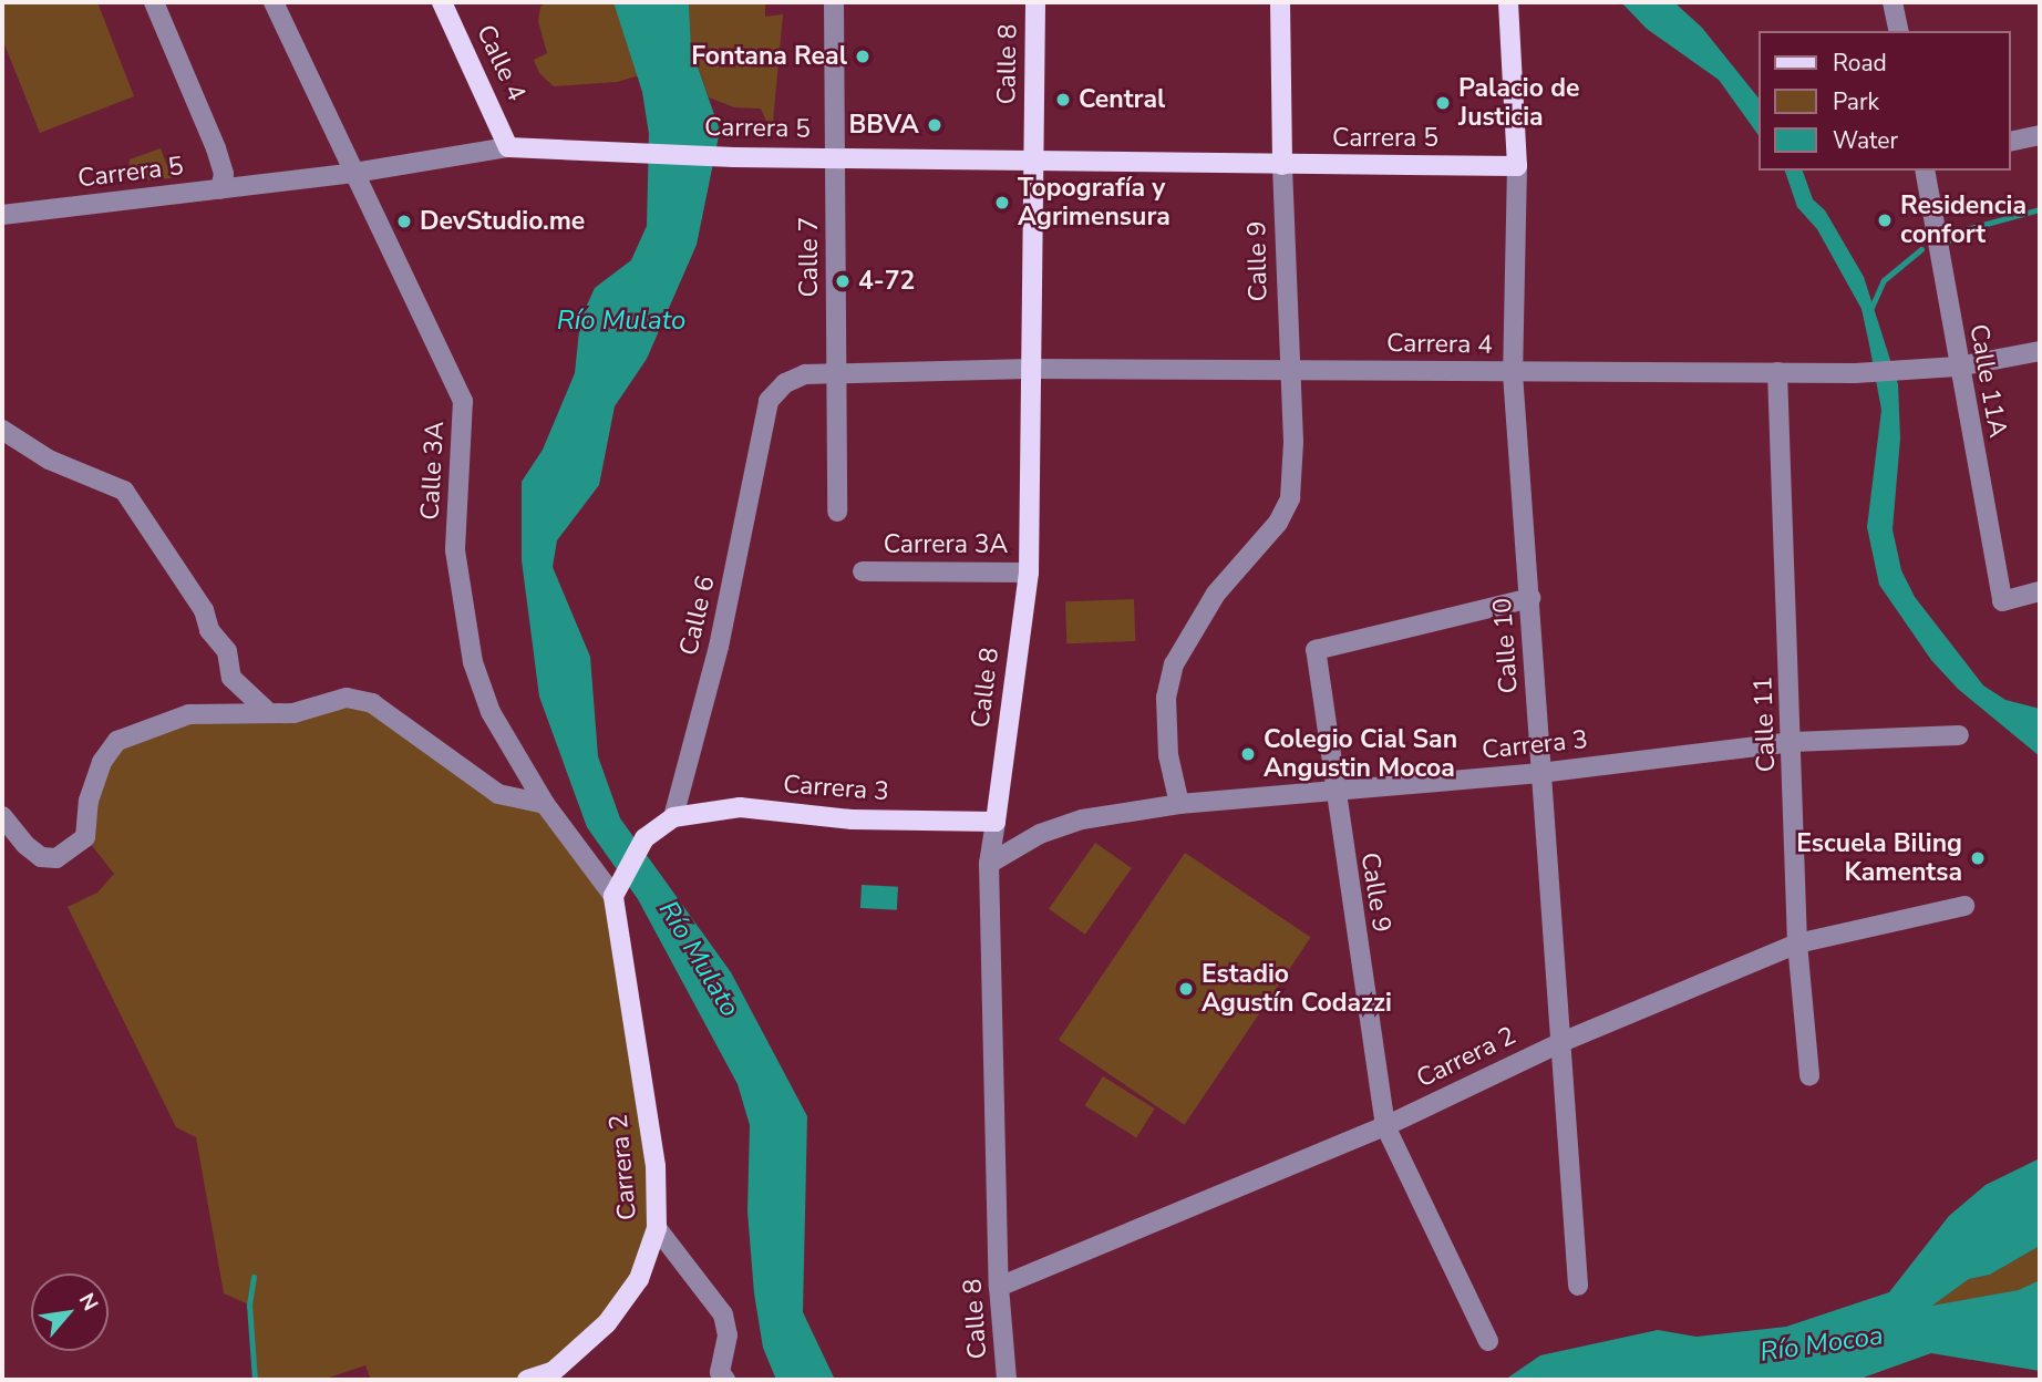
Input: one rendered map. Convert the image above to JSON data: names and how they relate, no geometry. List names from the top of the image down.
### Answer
{
  "streets": {
    "main road": [
      "Calle 4",
      "Calle 8",
      "Carrera 5",
      "Calle 9",
      "Calle 10",
      "Carrera 3",
      "Carrera 2"
    ],
    "street": [
      "Calle 7",
      "Carrera 4",
      "Calle 11A",
      "Calle 3A",
      "Carrera 3A",
      "Calle 6",
      "Calle 11"
    ]
  },
  "crossings": [
    ["Calle 4", "Carrera 5"],
    ["Calle 8", "Carrera 5"],
    ["Calle 8", "Carrera 4"],
    ["Calle 8", "Carrera 3A"],
    ["Calle 8", "Carrera 3"],
    ["Calle 8", "Carrera 2"],
    ["Carrera 5", "Calle 7"],
    ["Carrera 5", "Calle 9"],
    ["Carrera 5", "Calle 3A"],
    ["Carrera 5", "Calle 10"],
    ["Calle 7", "Carrera 4"],
    ["Calle 7", "Calle 6"],
    ["Calle 9", "Carrera 4"],
    ["Calle 9", "Calle 10"],
    ["Calle 9", "Carrera 3"],
    ["Calle 9", "Carrera 2"],
    ["Carrera 4", "Calle 11A"],
    ["Carrera 4", "Calle 6"],
    ["Carrera 4", "Calle 10"],
    ["Carrera 4", "Calle 11"],
    ["Calle 3A", "Carrera 2"],
    ["Calle 6", "Carrera 3"],
    ["Calle 10", "Carrera 3"],
    ["Calle 10", "Carrera 2"],
    ["Calle 11", "Carrera 3"],
    ["Calle 11", "Carrera 2"]
  ],
  "water": ["Río Mulato", "Río Mocoa"],
  "places": [
    "Fontana Real",
    "Central",
    "Palacio de Justicia",
    "BBVA",
    "Topografía y Agrimensura",
    "Residencia confort",
    "DevStudio.me",
    "4-72",
    "Colegio Cial San Angustin Mocoa",
    "Escuela Biling Kamentsa",
    "Estadio Agustín Codazzi"
  ],
  "legend": ["Road", "Park", "Water"],
  "north": "top right"
}
